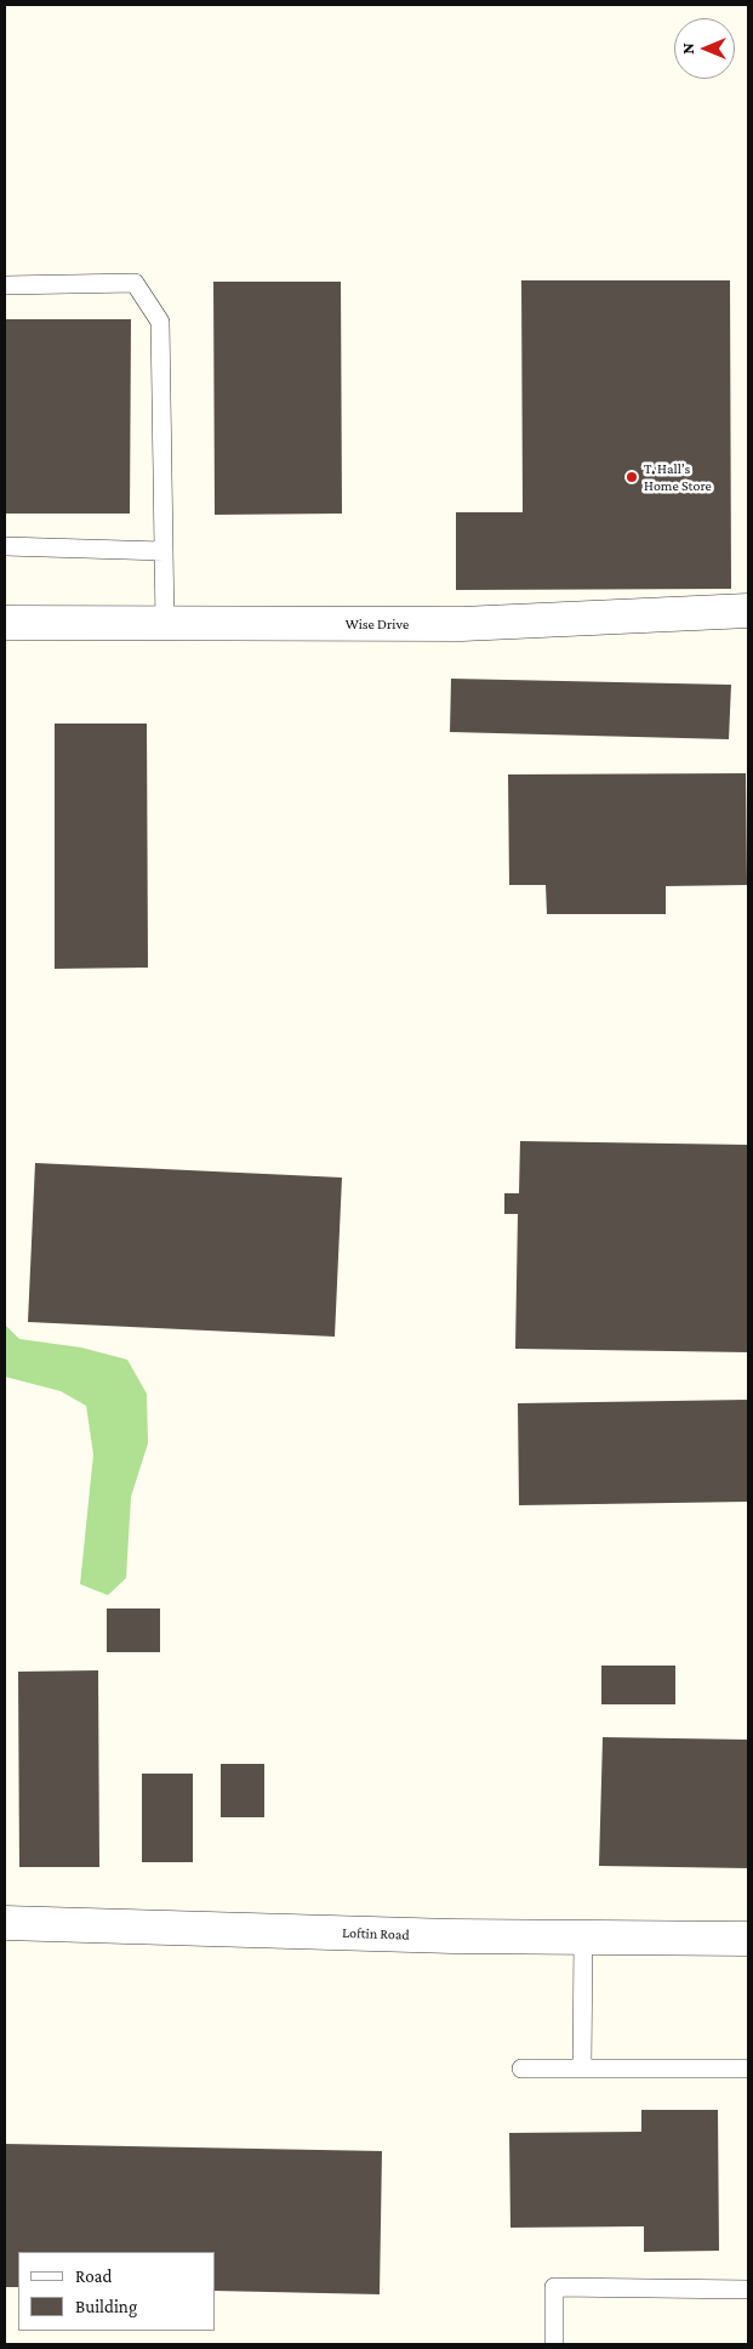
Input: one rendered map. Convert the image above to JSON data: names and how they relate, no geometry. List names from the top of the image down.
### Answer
{
  "streets": {
    "street": ["Wise Drive", "Loftin Road"]
  },
  "places": ["T. Hall’s Home Store"],
  "legend": ["Road", "Building"],
  "north": "left"
}
